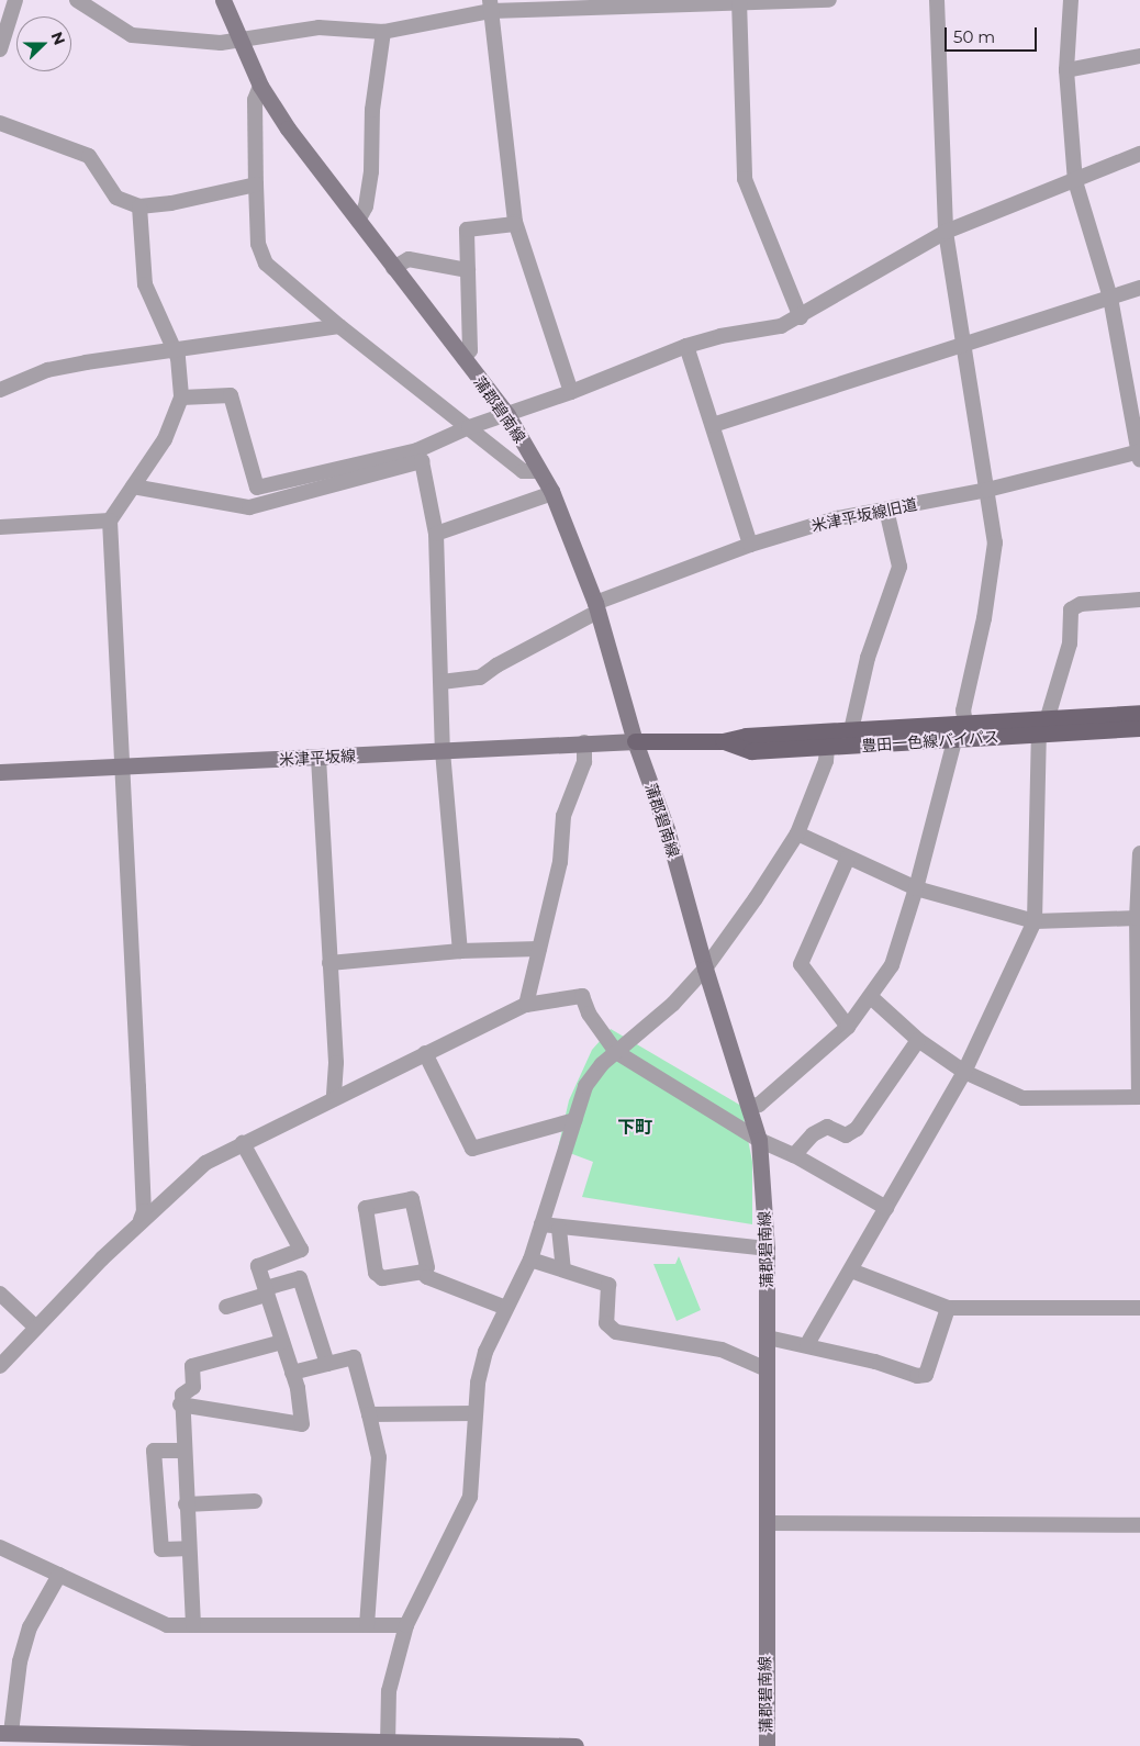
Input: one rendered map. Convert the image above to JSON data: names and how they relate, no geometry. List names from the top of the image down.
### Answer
{
  "streets": {
    "main road": ["蒲郡碧南線", "豊田一色線バイパス", "米津平坂線"],
    "street": ["米津平坂線旧道"]
  },
  "crossings": [
    ["蒲郡碧南線", "米津平坂線旧道"],
    ["蒲郡碧南線", "豊田一色線バイパス"],
    ["蒲郡碧南線", "米津平坂線"],
    ["豊田一色線バイパス", "米津平坂線"]
  ],
  "districts": ["下町"],
  "scale_bar": "50 m",
  "north": "right"
}
